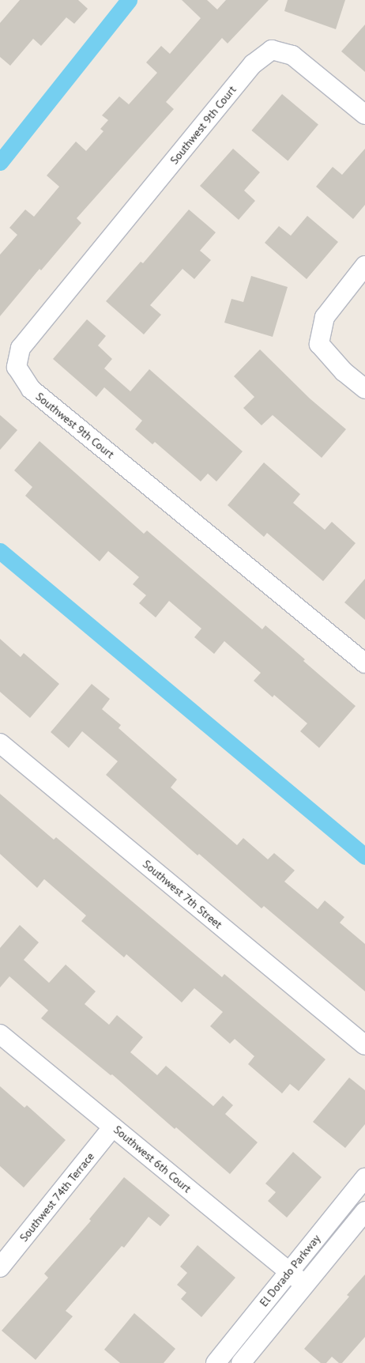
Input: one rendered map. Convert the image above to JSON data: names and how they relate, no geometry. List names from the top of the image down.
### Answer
{
  "streets": {
    "street": [
      "Southwest 9th Court",
      "Southwest 7th Street",
      "Southwest 6th Court",
      "Southwest 74th Terrace",
      "El Dorado Parkway"
    ]
  },
  "crossings": [
    ["Southwest 6th Court", "Southwest 74th Terrace"],
    ["Southwest 6th Court", "El Dorado Parkway"]
  ]
}
